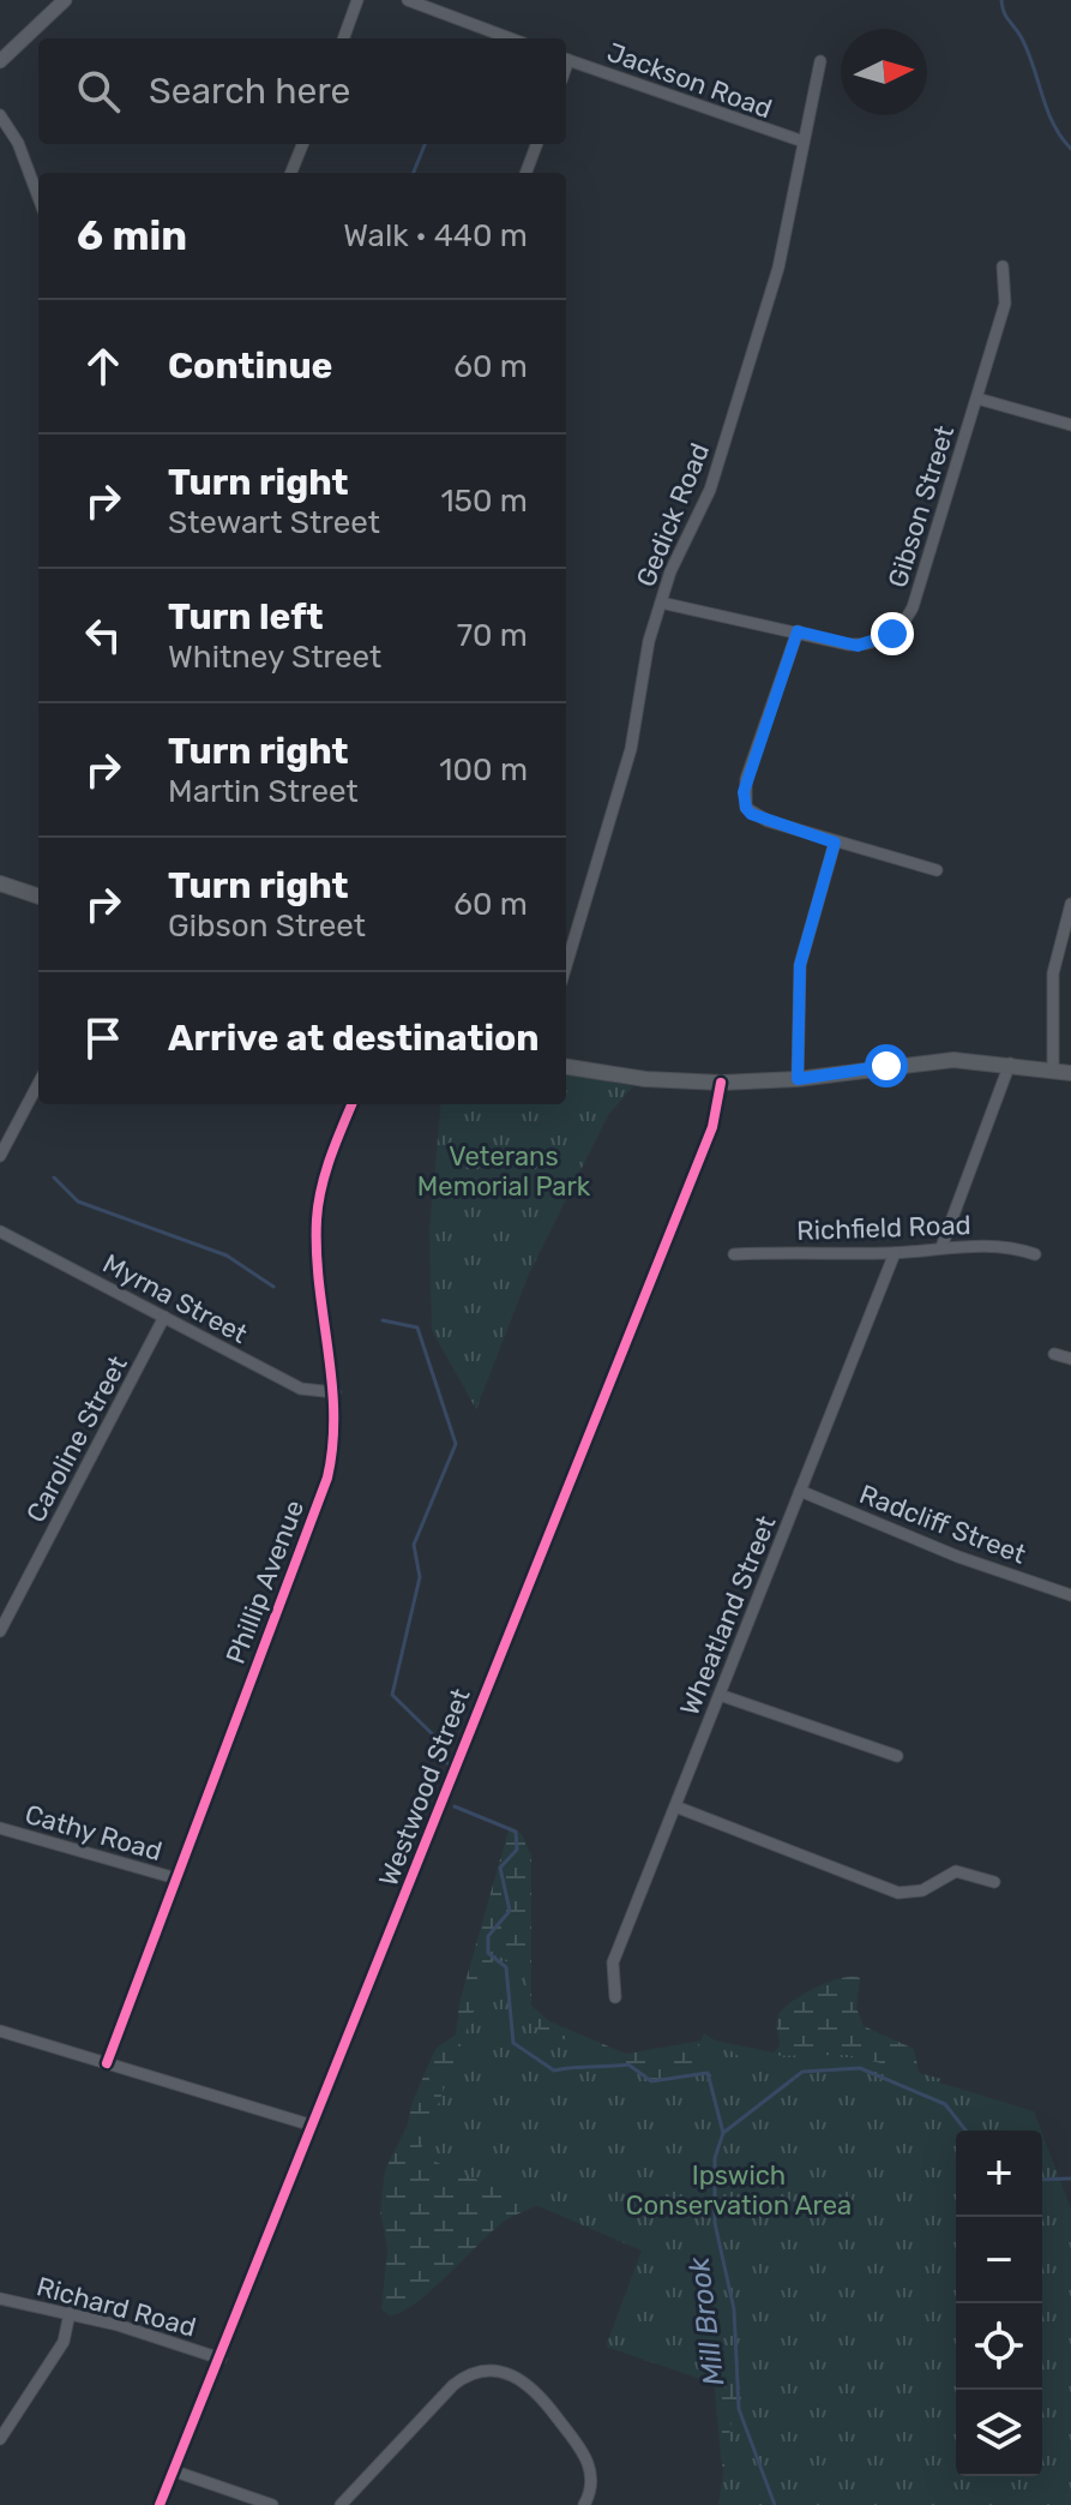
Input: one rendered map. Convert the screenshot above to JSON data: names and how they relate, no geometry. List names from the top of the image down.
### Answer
{
  "streets": {
    "street": [
      "Jackson Road",
      "Gibson Street",
      "Gedick Road",
      "Richfield Road",
      "Myrna Street",
      "Caroline Street",
      "Radcliff Street",
      "Phillip Avenue",
      "Wheatland Street",
      "Westwood Street",
      "Cathy Road",
      "Richard Road"
    ]
  },
  "crossings": [
    ["Jackson Road", "Gedick Road"],
    ["Gibson Street", "Gedick Road"],
    ["Richfield Road", "Wheatland Street"],
    ["Myrna Street", "Caroline Street"],
    ["Myrna Street", "Phillip Avenue"],
    ["Radcliff Street", "Wheatland Street"],
    ["Phillip Avenue", "Cathy Road"],
    ["Westwood Street", "Richard Road"]
  ],
  "water": ["Mill Brook"],
  "parks": ["Veterans Memorial Park", "Ipswich Conservation Area"],
  "north": "right",
  "page": {
    "search": "Search here",
    "heading": ["6 min", "Walk · 440 m"],
    "list": [
      ["Continue", "60 m"],
      ["Turn right", "Stewart Street", "150 m"],
      ["Turn left", "Whitney Street", "70 m"],
      ["Turn right", "Martin Street", "100 m"],
      ["Turn right", "Gibson Street", "60 m"],
      "Arrive at destination"
    ],
    "map_buttons": ["+", "−"]
  }
}
